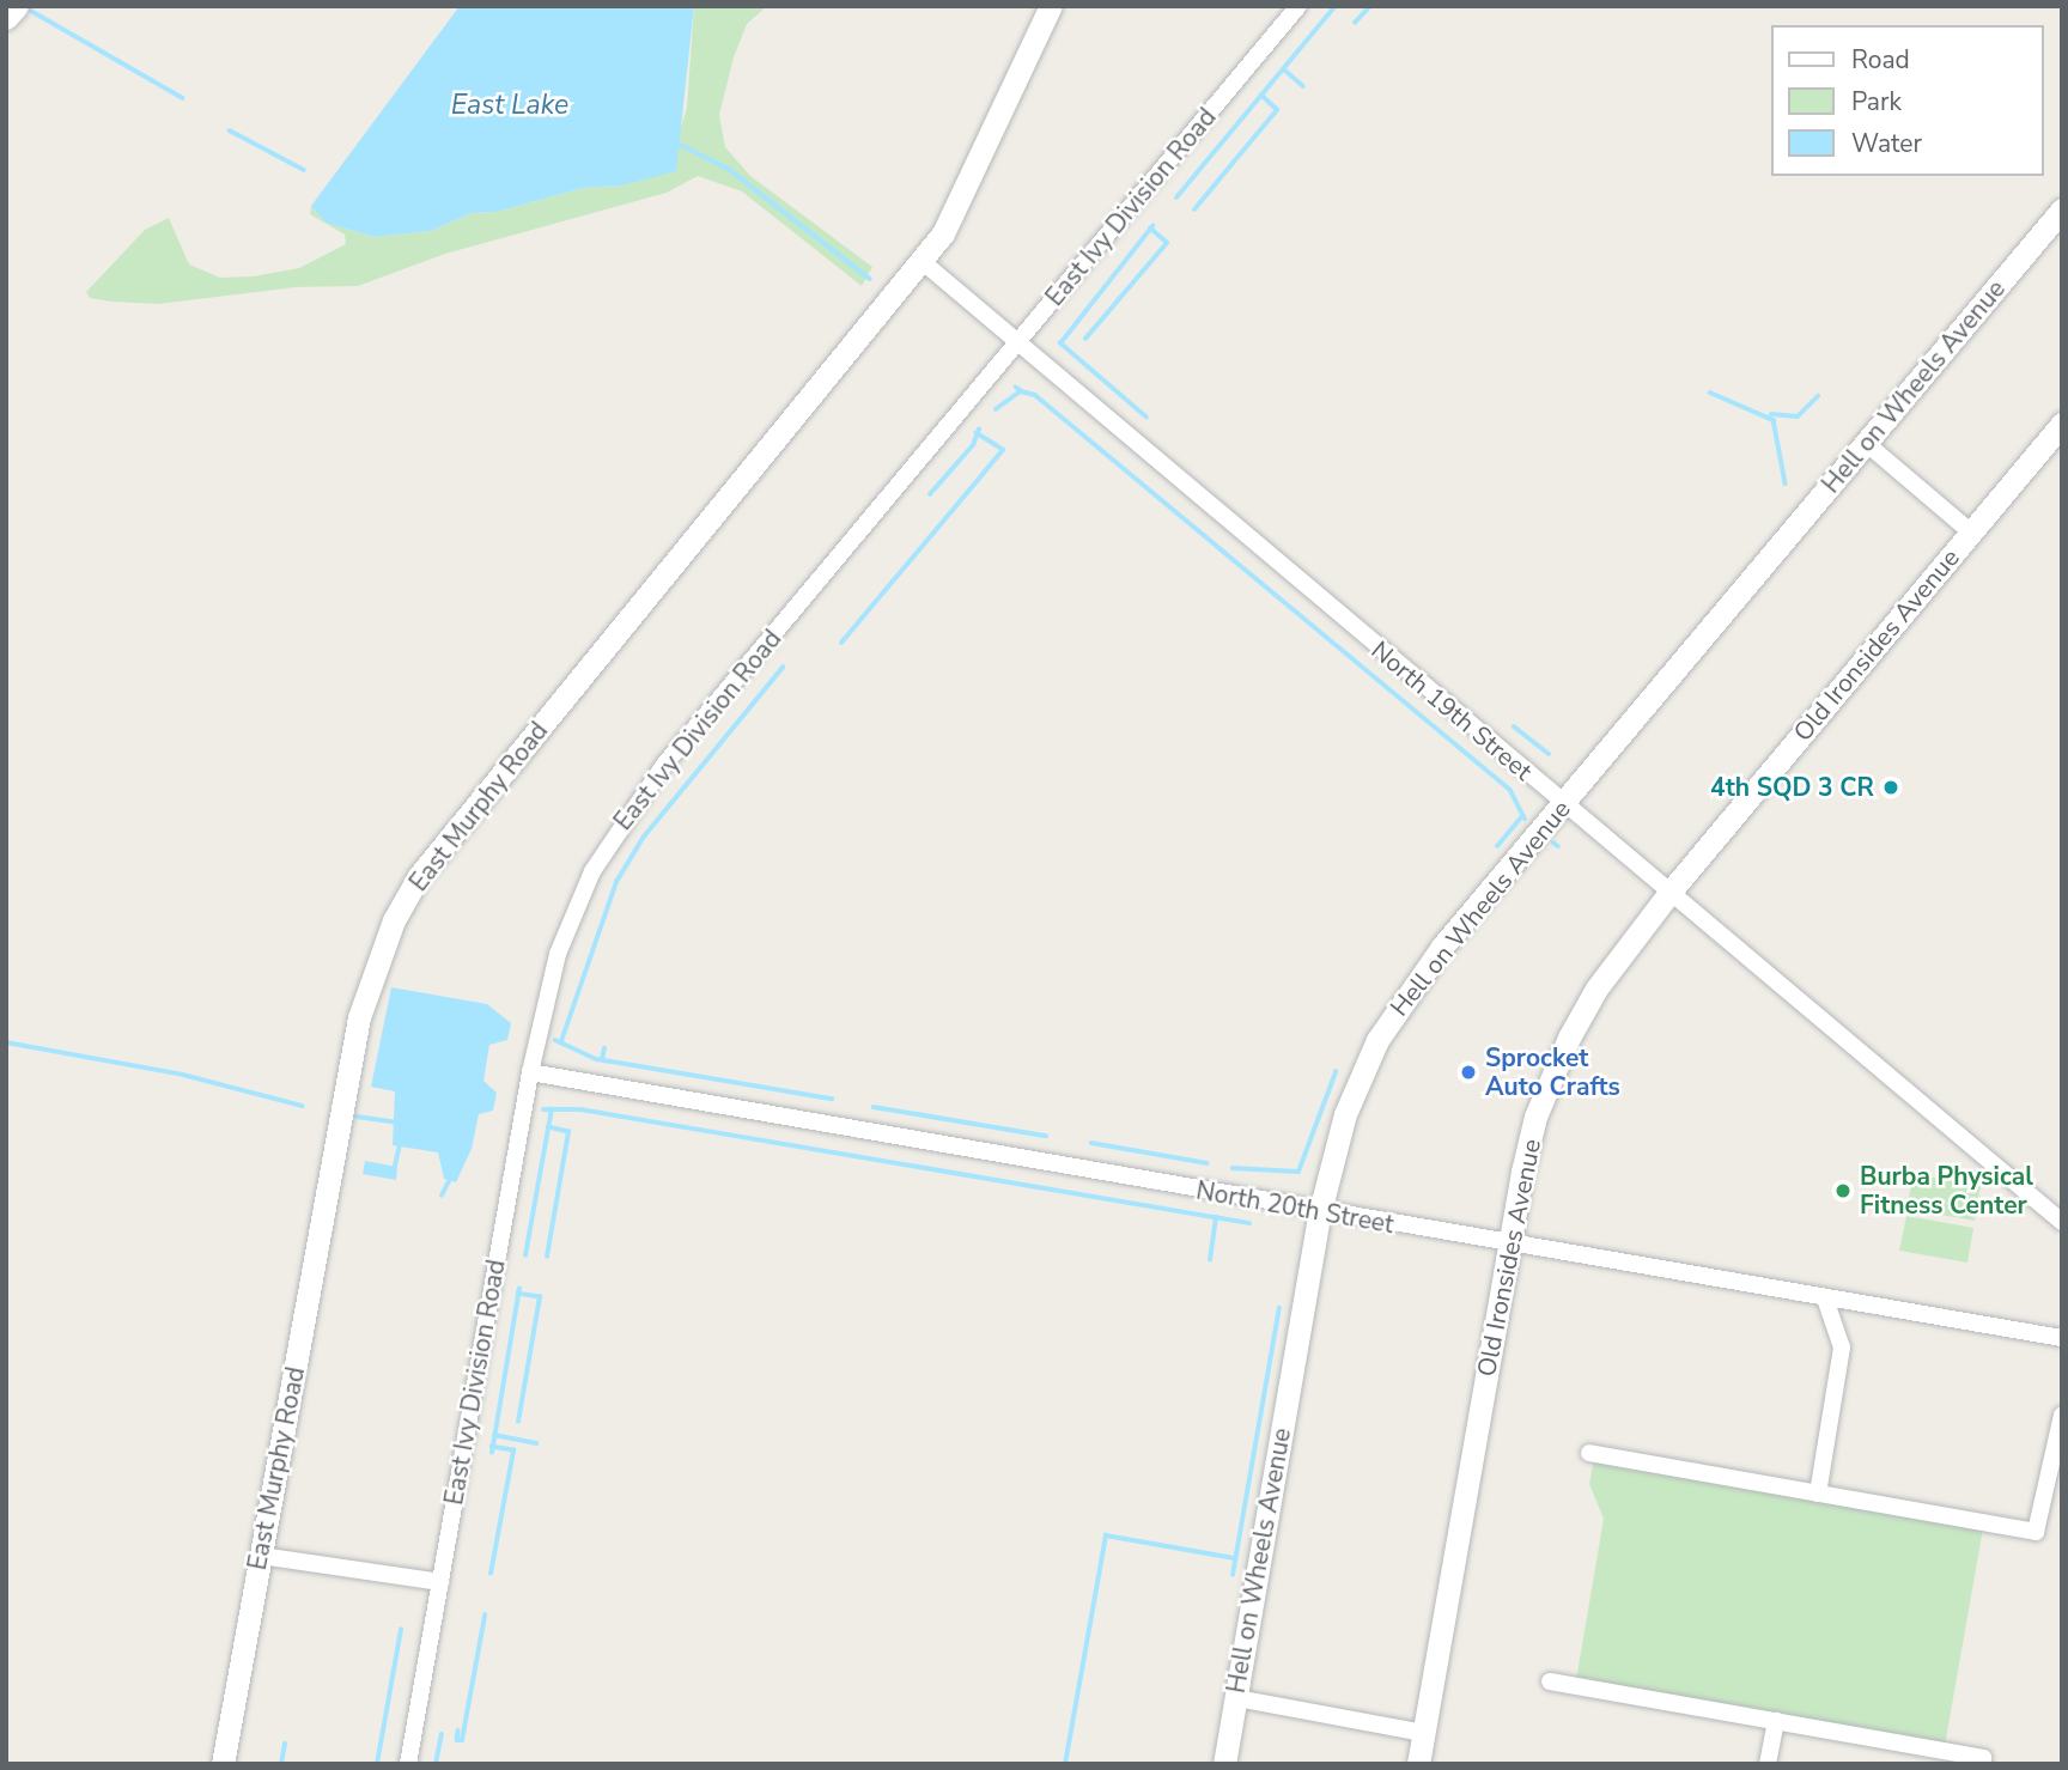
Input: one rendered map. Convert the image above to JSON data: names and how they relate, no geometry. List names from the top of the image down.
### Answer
{
  "streets": {
    "street": [
      "East Ivy Division Road",
      "Hell on Wheels Avenue",
      "Old Ironsides Avenue",
      "North 19th Street",
      "East Murphy Road",
      "North 20th Street"
    ]
  },
  "crossings": [
    ["East Ivy Division Road", "North 19th Street"],
    ["East Ivy Division Road", "North 20th Street"],
    ["Hell on Wheels Avenue", "North 19th Street"],
    ["Hell on Wheels Avenue", "North 20th Street"],
    ["Old Ironsides Avenue", "North 19th Street"],
    ["Old Ironsides Avenue", "North 20th Street"],
    ["North 19th Street", "East Murphy Road"]
  ],
  "water": ["East Lake"],
  "places": ["4th SQD 3 CR", "Sprocket Auto Crafts", "Burba Physical Fitness Center"],
  "legend": ["Road", "Park", "Water"]
}
